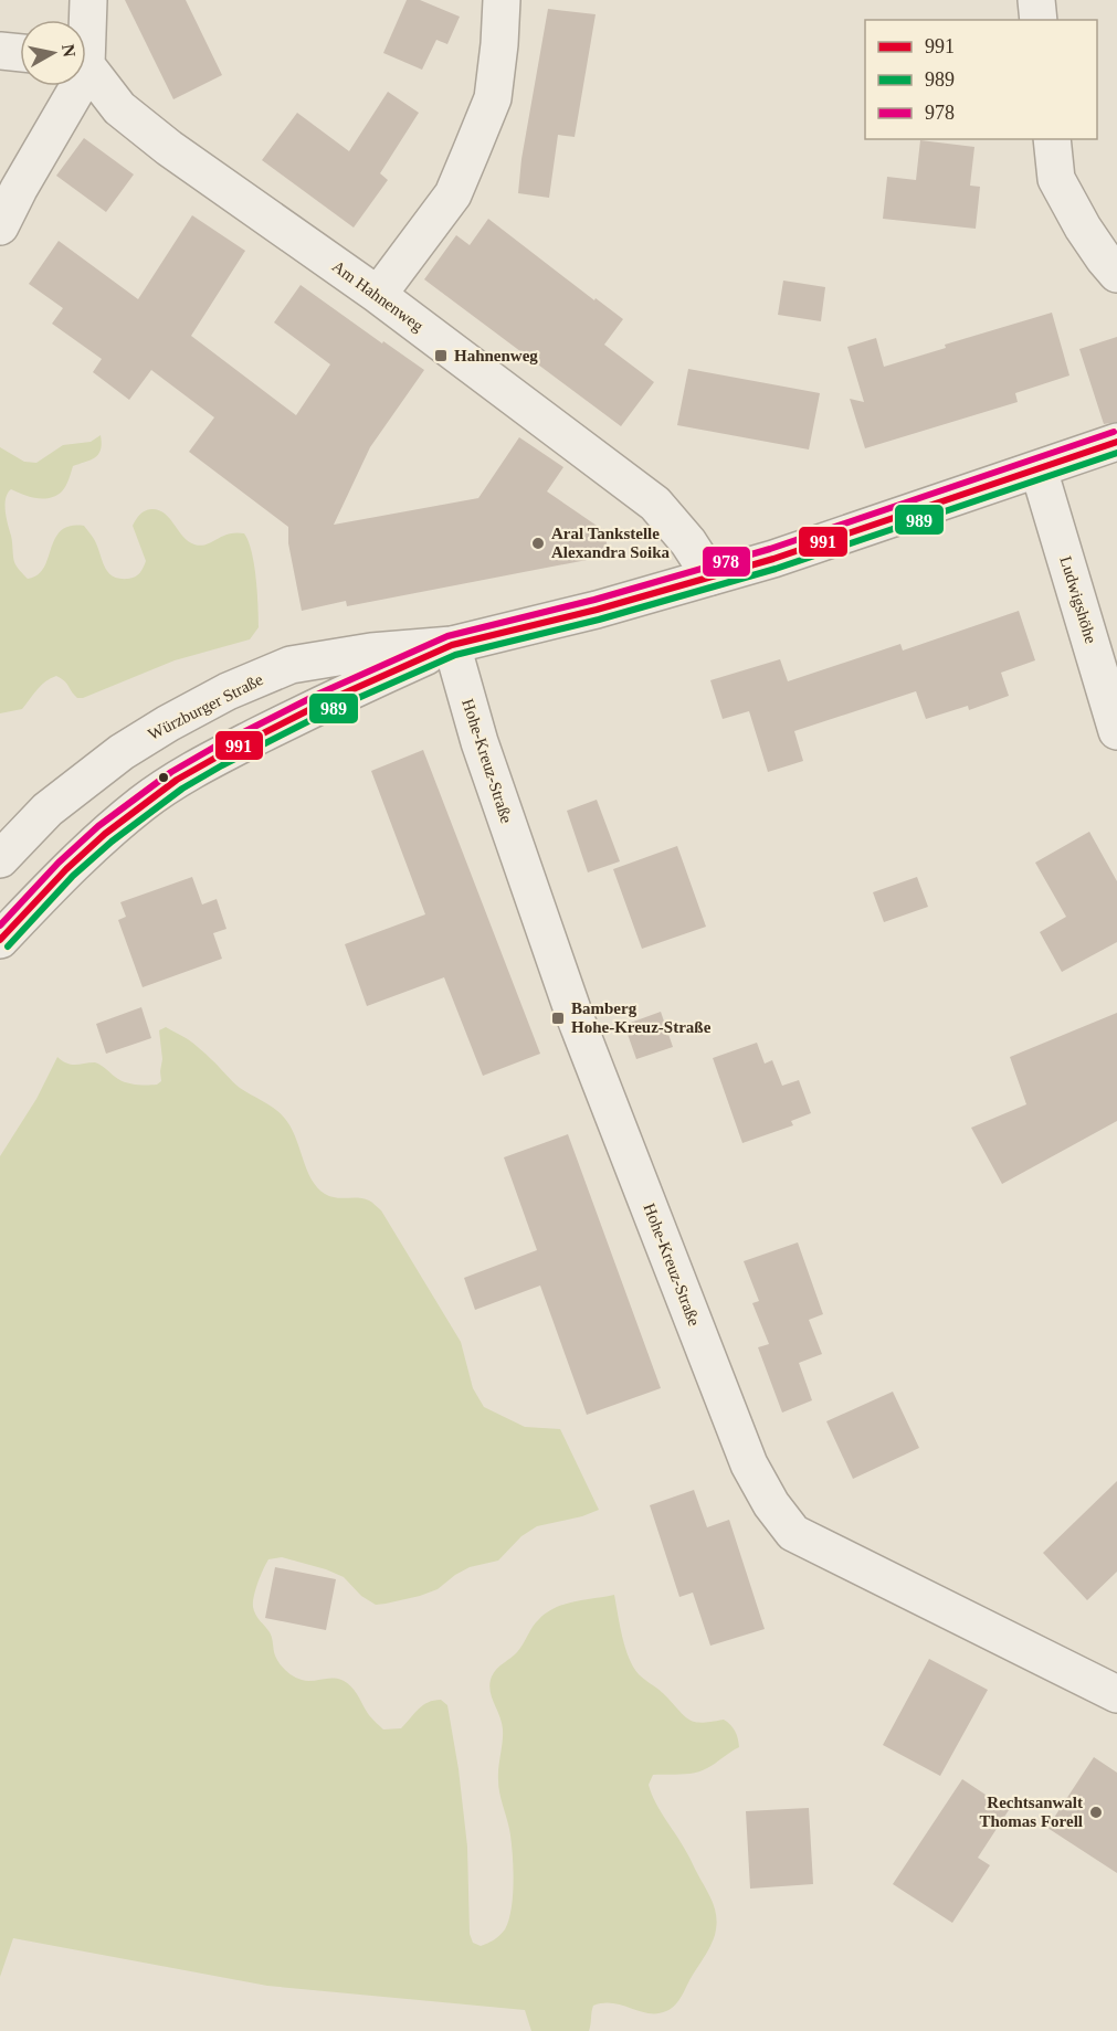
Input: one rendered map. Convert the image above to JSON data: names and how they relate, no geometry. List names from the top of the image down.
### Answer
{
  "streets": {
    "street": [
      "Am Hahnenweg",
      "Ludwigshöhe",
      "Würzburger Straße",
      "Hohe-Kreuz-Straße"
    ]
  },
  "crossings": [
    ["Am Hahnenweg", "Würzburger Straße"],
    ["Ludwigshöhe", "Würzburger Straße"],
    ["Würzburger Straße", "Hohe-Kreuz-Straße"]
  ],
  "places": {
    "transit": ["Hahnenweg", "Bamberg Hohe-Kreuz-Straße"],
    "other": ["Aral Tankstelle Alexandra Soika", "Rechtsanwalt Thomas Forell"]
  },
  "lines": ["transit line 978", "transit line 991", "transit line 989"],
  "legend": ["991", "989", "978"],
  "north": "right"
}
